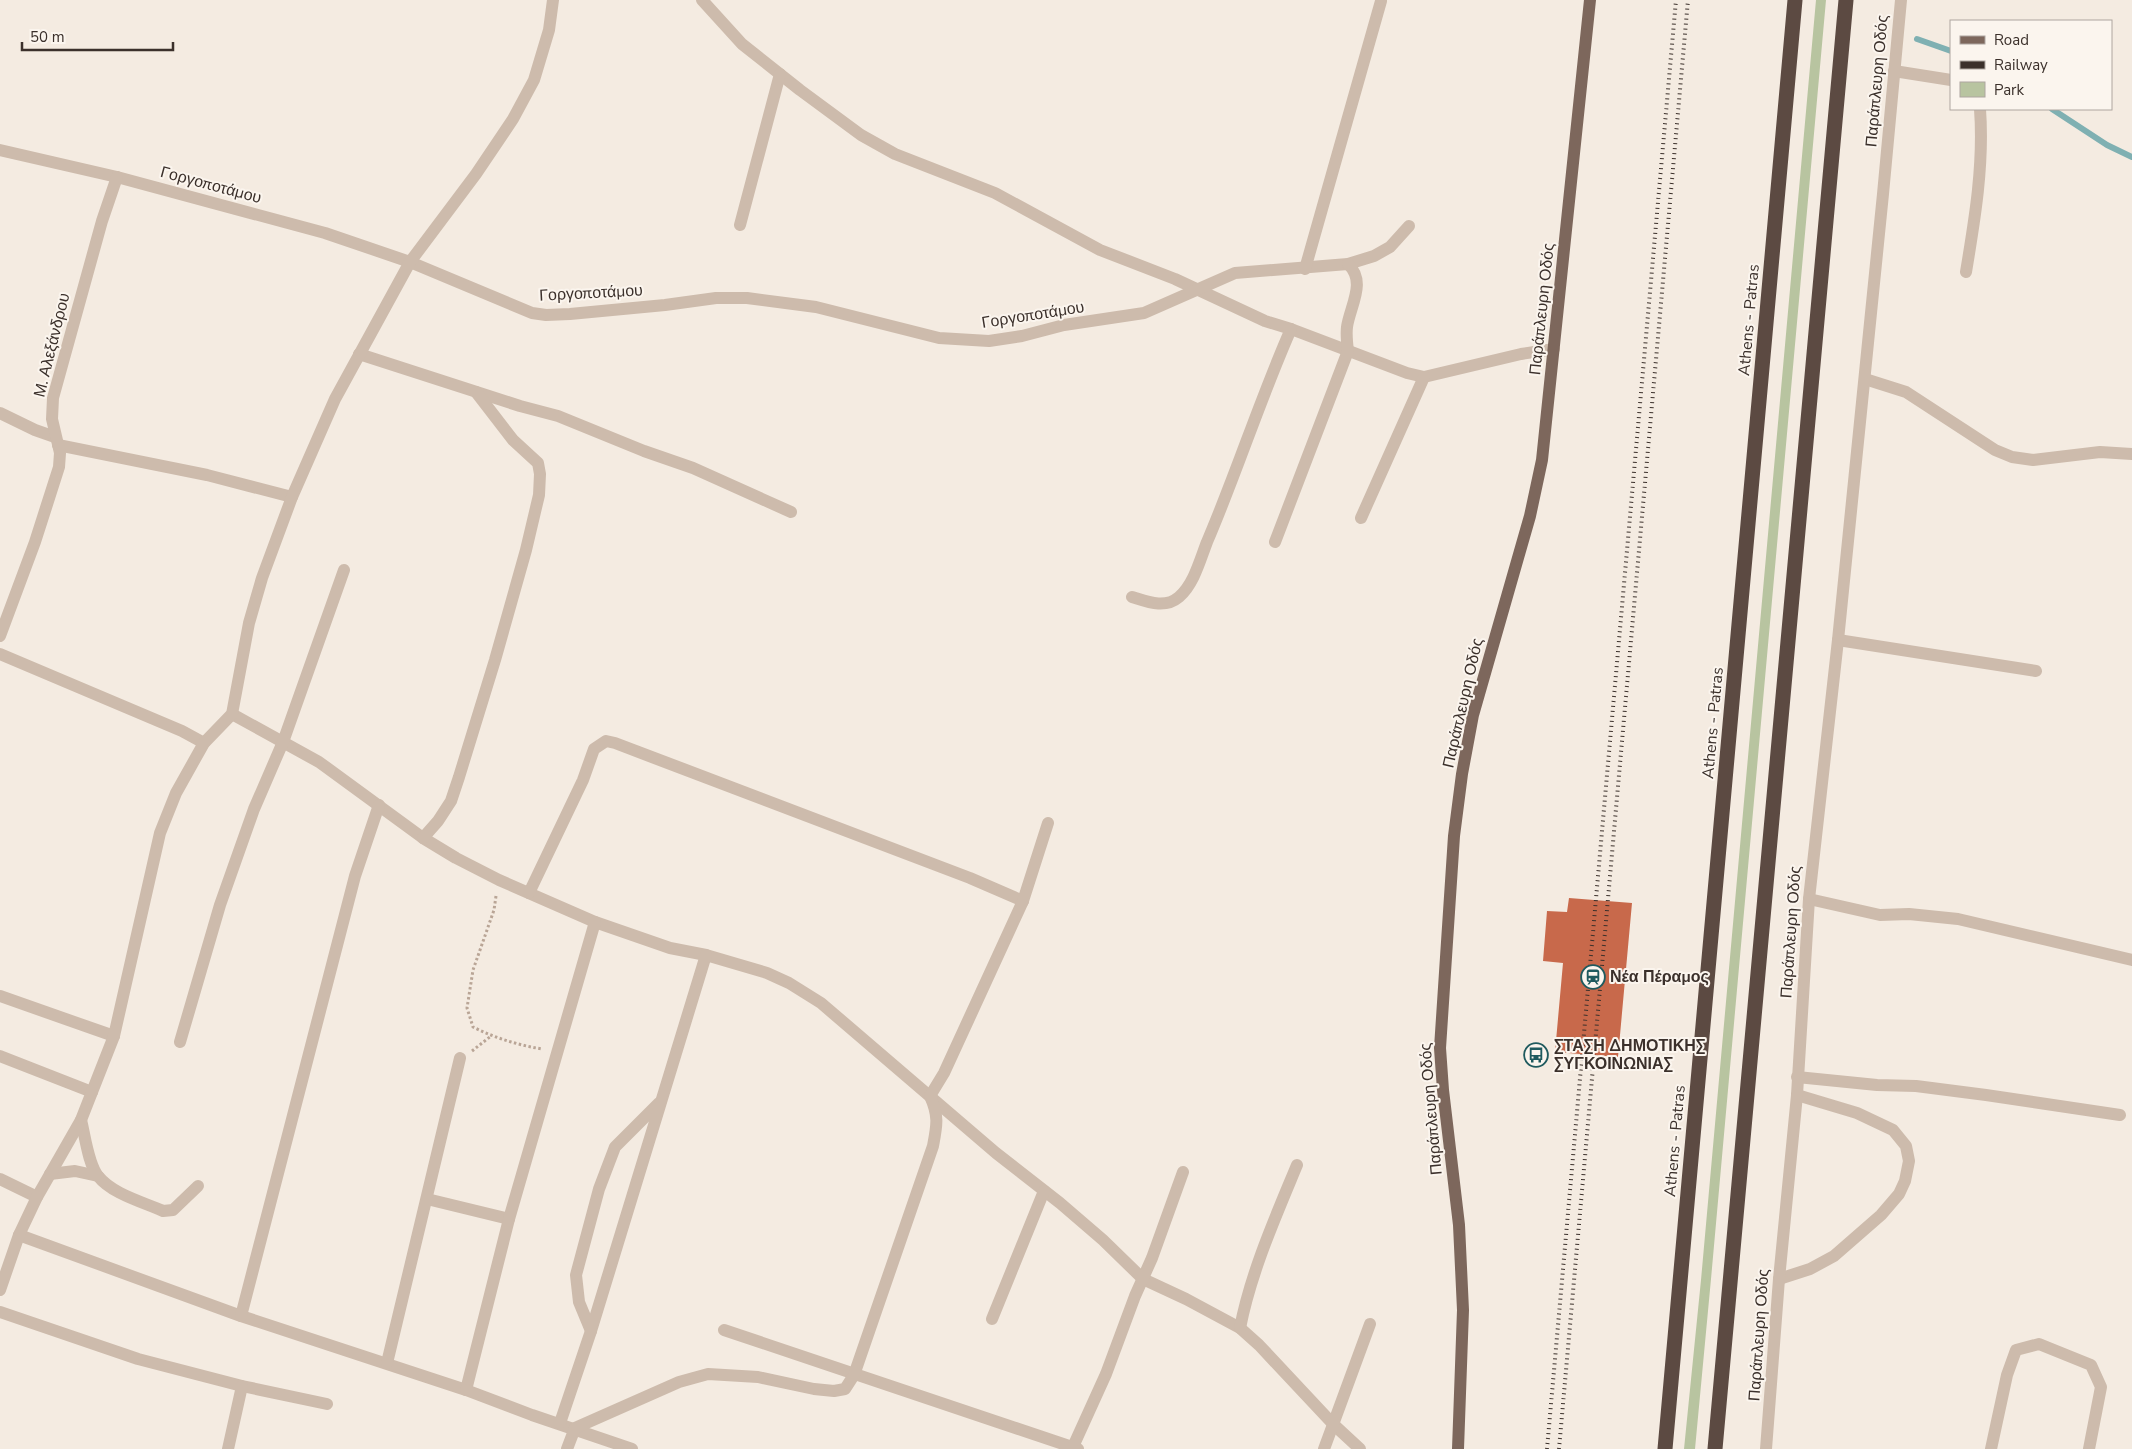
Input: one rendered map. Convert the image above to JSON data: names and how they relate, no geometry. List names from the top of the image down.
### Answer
{
  "streets": {
    "highway": ["Athens - Patras"],
    "main road": ["Παράπλευρη Οδός"],
    "street": ["Γοργοποτάμου", "Μ. Αλεξάνδρου"]
  },
  "crossings": [
    ["Γοργοποτάμου", "Μ. Αλεξάνδρου"]
  ],
  "places": {
    "station": ["Νέα Πέραμος"],
    "bus stop": ["ΣΤΑΣΗ ΔΗΜΟΤΙΚΗΣ ΣΥΓΚΟΙΝΩΝΙΑΣ"]
  },
  "legend": ["Road", "Railway", "Park"],
  "scale_bar": "50 m"
}
